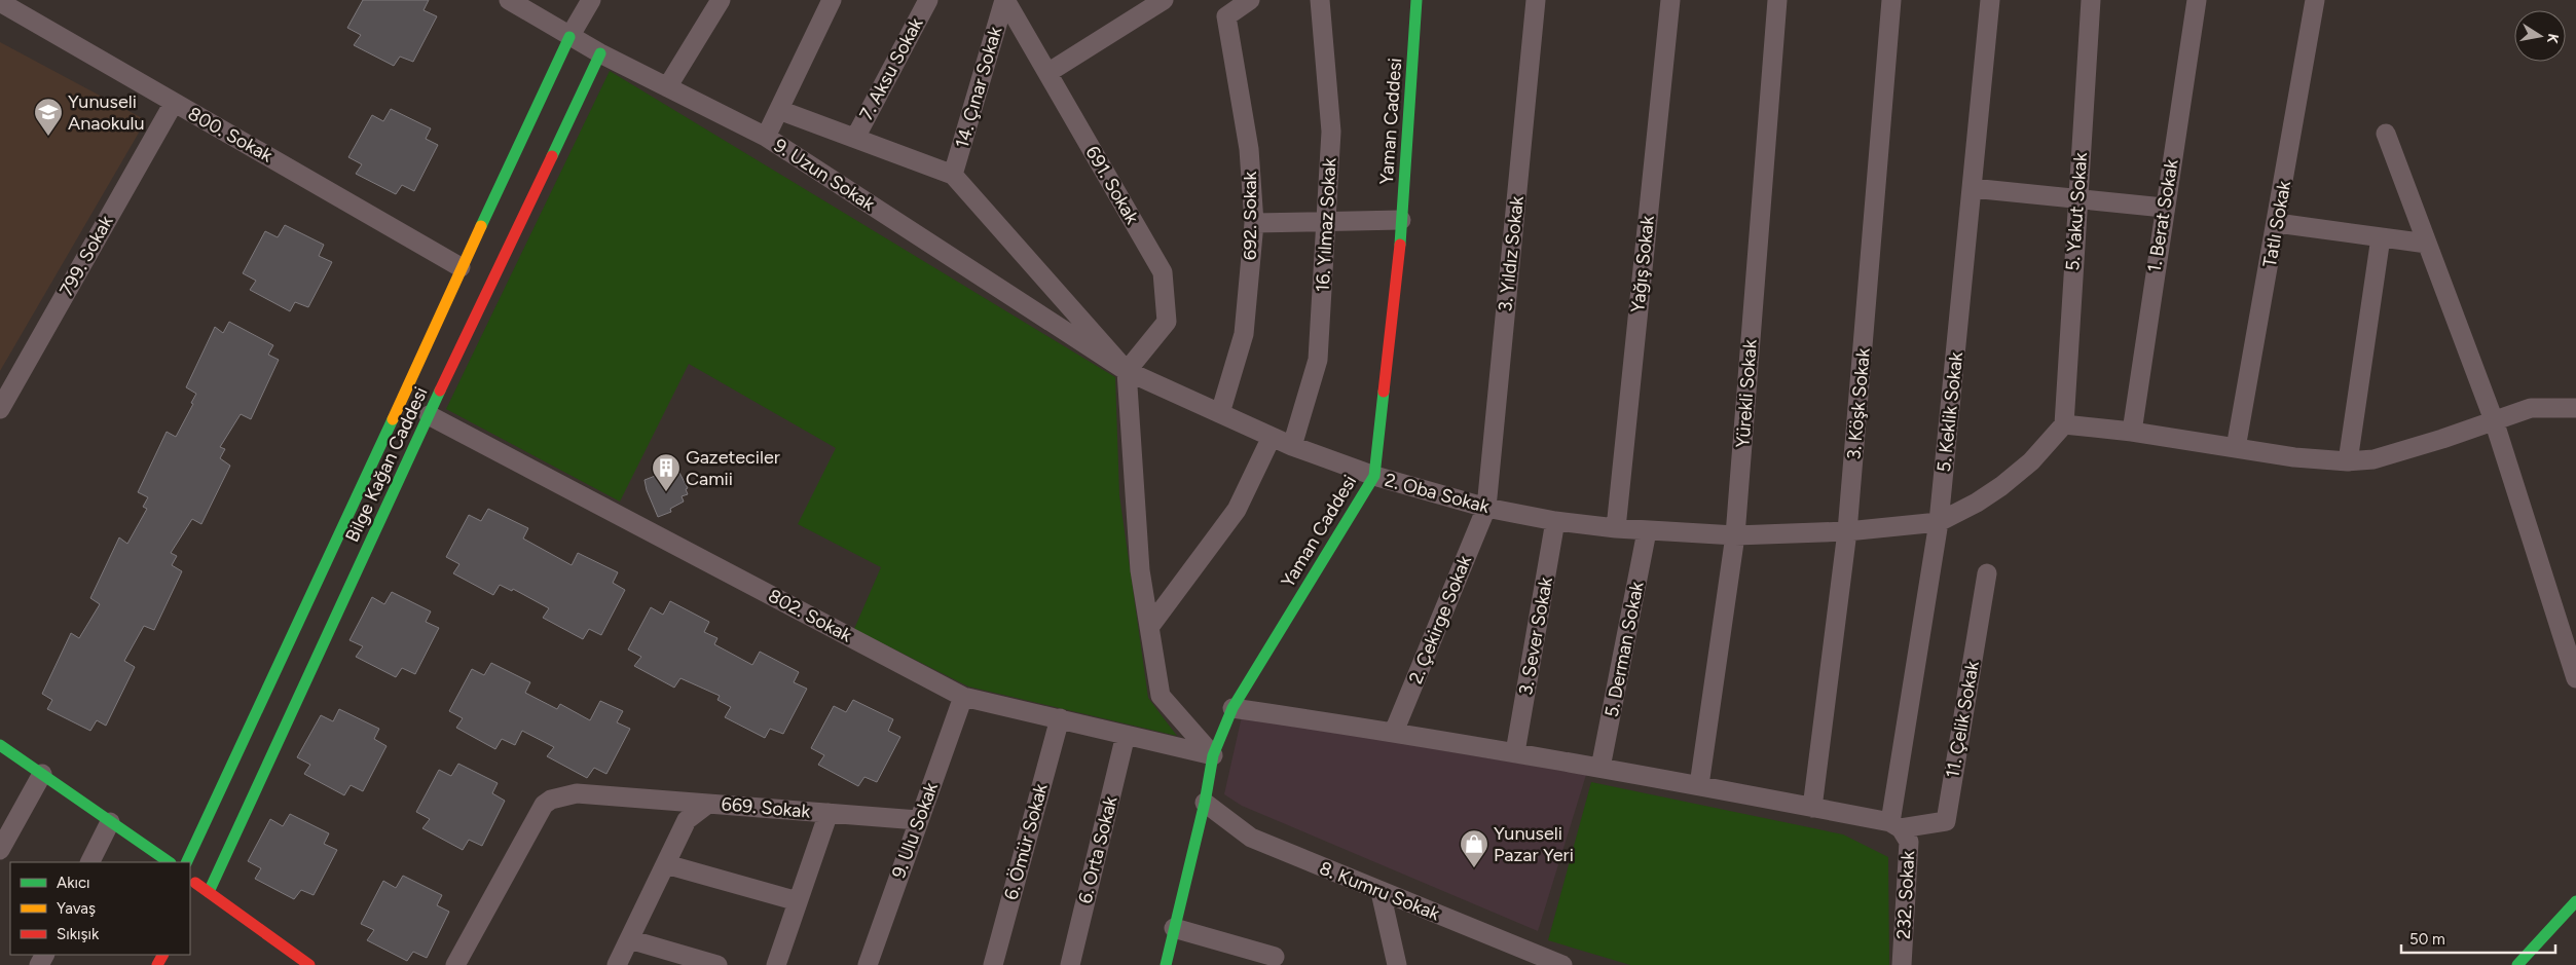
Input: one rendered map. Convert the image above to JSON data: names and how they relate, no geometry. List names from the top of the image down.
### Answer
{
  "streets": {
    "street": [
      "7. Aksu Sokak",
      "14. Çınar Sokak",
      "Yaman Caddesi",
      "800. Sokak",
      "9. Uzun Sokak",
      "691. Sokak",
      "5. Yakut Sokak",
      "692. Sokak",
      "1. Berat Sokak",
      "Tatlı Sokak",
      "16. Yılmaz Sokak",
      "3. Yıldız Sokak",
      "799. Sokak",
      "Yağış Sokak",
      "Yürekli Sokak",
      "3. Köşk Sokak",
      "5. Keklik Sokak",
      "Bilge Kağan Caddesi",
      "2. Oba Sokak",
      "802. Sokak",
      "2. Çekirge Sokak",
      "3. Sever Sokak",
      "5. Derman Sokak",
      "11. Çelik Sokak",
      "669. Sokak",
      "9. Ulu Sokak",
      "6. Ömür Sokak",
      "6. Orta Sokak",
      "8. Kumru Sokak",
      "232. Sokak"
    ]
  },
  "crossings": [
    ["14. Çınar Sokak", "691. Sokak"],
    ["Yaman Caddesi", "2. Oba Sokak"],
    ["Yaman Caddesi", "802. Sokak"],
    ["Yaman Caddesi", "8. Kumru Sokak"],
    ["800. Sokak", "799. Sokak"],
    ["800. Sokak", "Bilge Kağan Caddesi"],
    ["9. Uzun Sokak", "691. Sokak"],
    ["9. Uzun Sokak", "Bilge Kağan Caddesi"],
    ["9. Uzun Sokak", "2. Oba Sokak"],
    ["691. Sokak", "2. Oba Sokak"],
    ["692. Sokak", "2. Oba Sokak"],
    ["16. Yılmaz Sokak", "2. Oba Sokak"],
    ["3. Yıldız Sokak", "2. Oba Sokak"],
    ["3. Yıldız Sokak", "2. Çekirge Sokak"],
    ["Yağış Sokak", "2. Oba Sokak"],
    ["Yürekli Sokak", "2. Oba Sokak"],
    ["3. Köşk Sokak", "2. Oba Sokak"],
    ["5. Keklik Sokak", "2. Oba Sokak"],
    ["5. Keklik Sokak", "11. Çelik Sokak"],
    ["5. Keklik Sokak", "232. Sokak"],
    ["Bilge Kağan Caddesi", "802. Sokak"],
    ["2. Oba Sokak", "2. Çekirge Sokak"],
    ["2. Oba Sokak", "3. Sever Sokak"],
    ["2. Oba Sokak", "5. Derman Sokak"],
    ["802. Sokak", "9. Ulu Sokak"],
    ["802. Sokak", "6. Ömür Sokak"],
    ["802. Sokak", "6. Orta Sokak"],
    ["11. Çelik Sokak", "232. Sokak"],
    ["669. Sokak", "9. Ulu Sokak"]
  ],
  "places": {
    "school or university": ["Yunuseli Anaokulu"],
    "building": ["Gazeteciler Camii"],
    "shop": ["Yunuseli Pazar Yeri"]
  },
  "legend": ["Akıcı", "Yavaş", "Sıkışık"],
  "scale_bar": "50 m",
  "north": "right"
}
